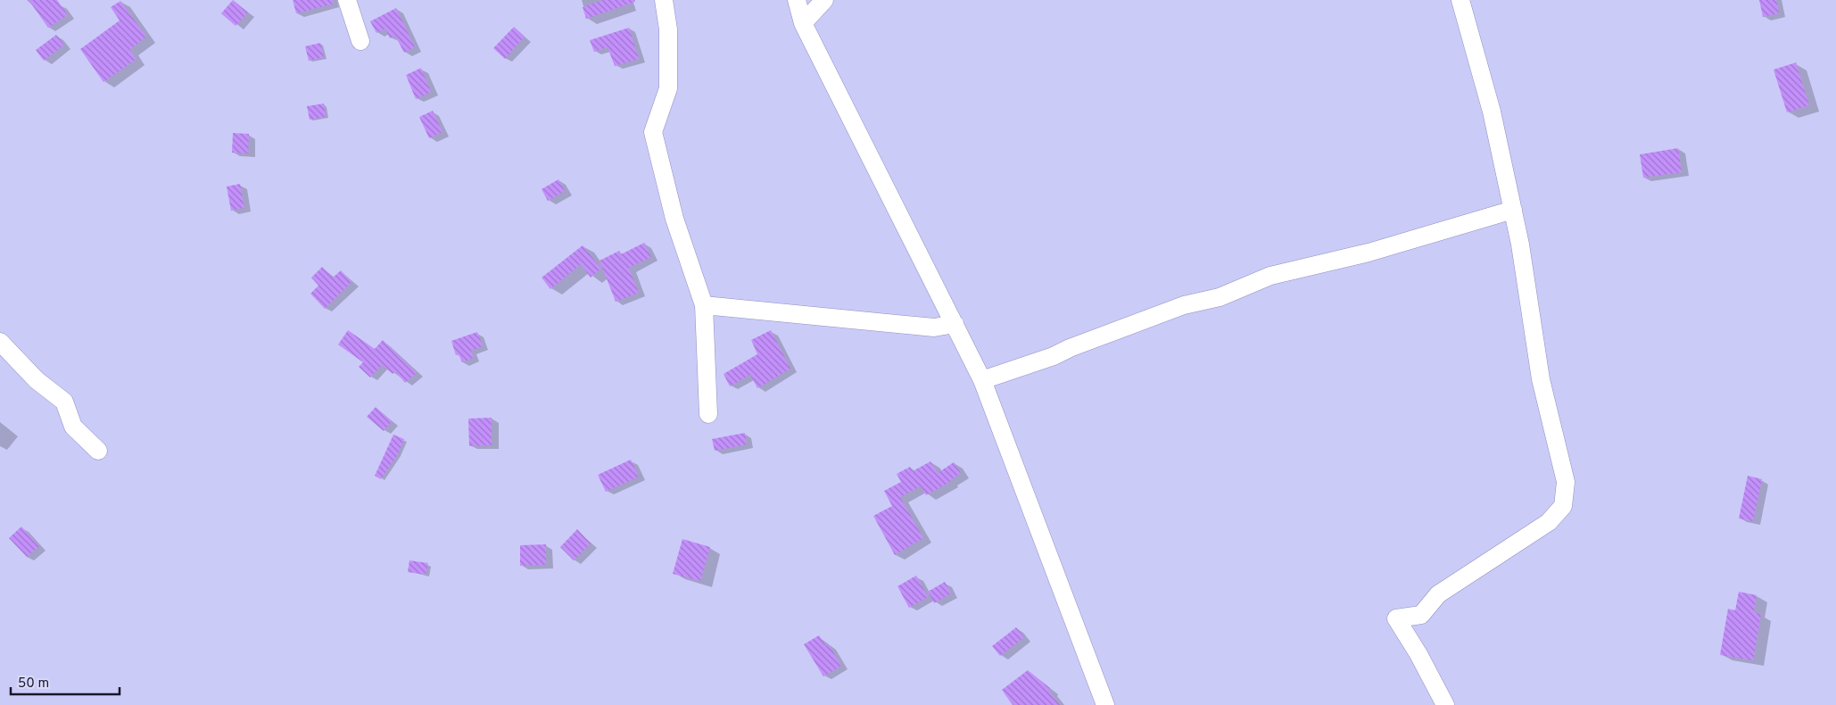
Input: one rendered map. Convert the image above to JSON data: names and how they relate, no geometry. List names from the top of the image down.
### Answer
{
  "scale_bar": "50 m"
}
